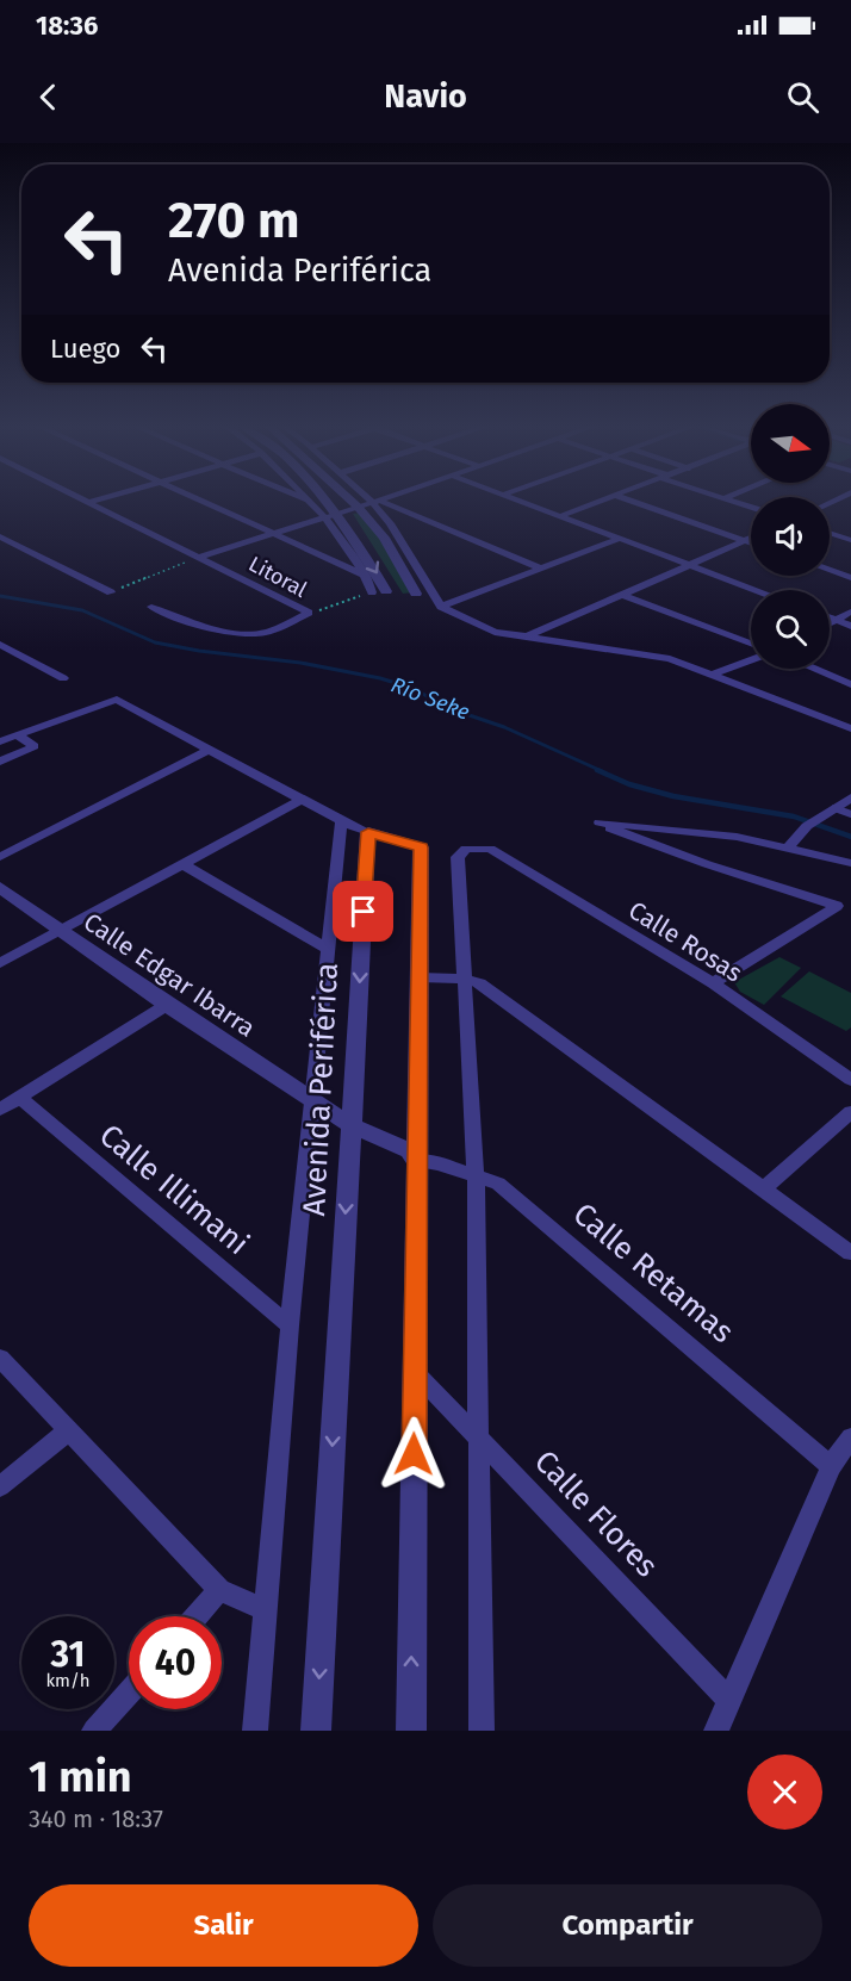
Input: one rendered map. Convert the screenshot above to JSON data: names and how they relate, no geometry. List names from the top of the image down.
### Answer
{
  "streets": {
    "street": [
      "Litoral",
      "Calle Rosas",
      "Calle Edgar Ibarra",
      "Avenida Periférica",
      "Calle Illimani",
      "Calle Retamas",
      "Calle Flores"
    ]
  },
  "crossings": [
    ["Calle Edgar Ibarra", "Avenida Periférica"],
    ["Calle Edgar Ibarra", "Calle Retamas"]
  ],
  "water": ["Río Seke"],
  "north": "right",
  "page": {
    "status": "18:36",
    "header": "Navio",
    "turn": ["270 m", "Avenida Periférica"],
    "then": "Luego",
    "speed": "31 km/h",
    "limit": "40",
    "heading": ["1 min", "340 m · 18:37"],
    "buttons": ["Salir", "Compartir"]
  }
}
